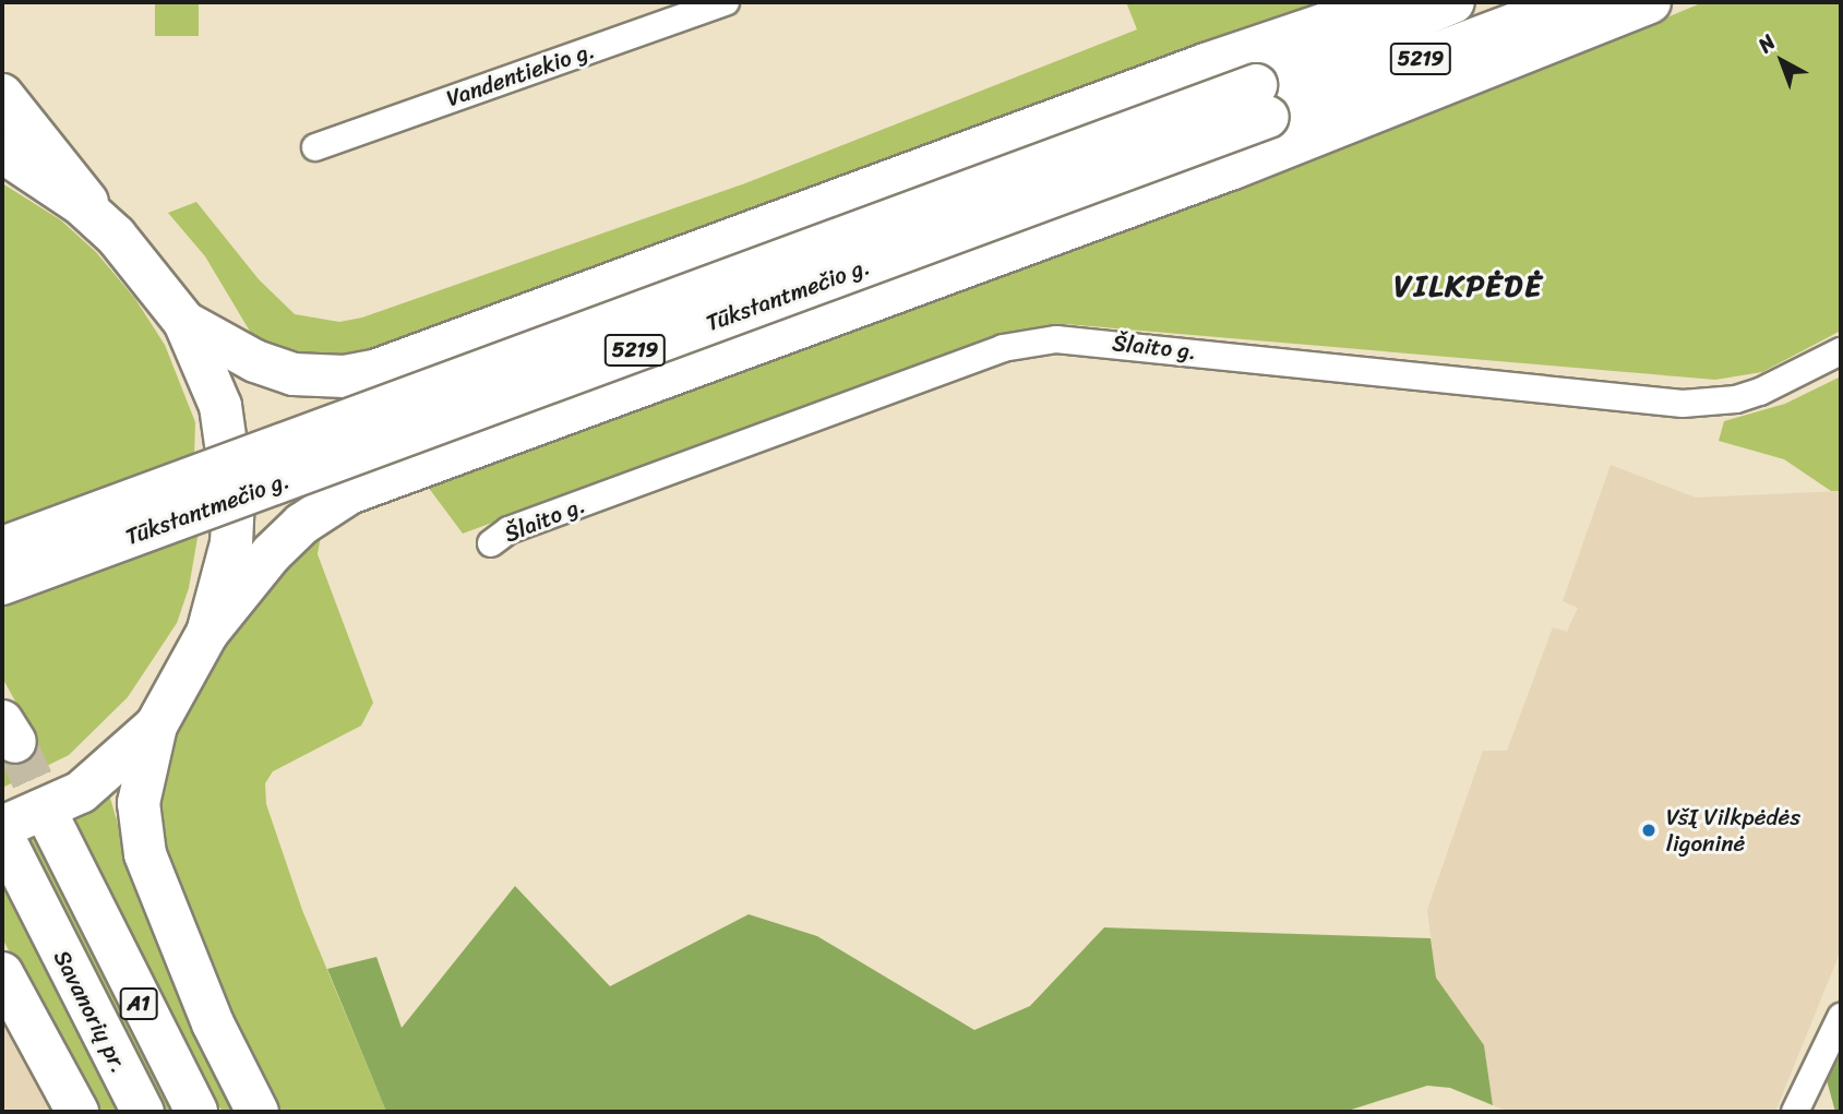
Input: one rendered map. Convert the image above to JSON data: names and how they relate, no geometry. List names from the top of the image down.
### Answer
{
  "streets": {
    "main road": [
      "5219",
      "Tūkstantmečio g.",
      "A1",
      "Savanorių pr."
    ],
    "street": ["Vandentiekio g.", "Šlaito g."]
  },
  "districts": ["VILKPĖDĖ"],
  "places": ["VšĮ Vilkpėdės ligoninė"],
  "north": "top left"
}
